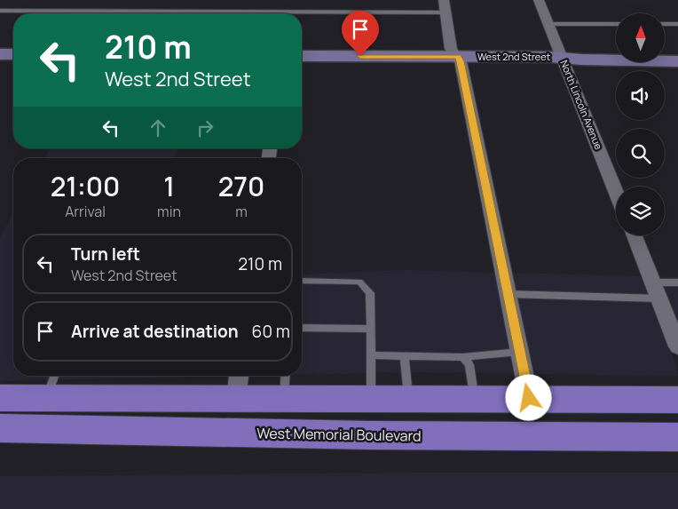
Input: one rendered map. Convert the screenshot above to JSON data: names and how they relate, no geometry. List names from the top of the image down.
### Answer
{
  "streets": {
    "main road": ["West Memorial Boulevard"],
    "street": ["West 2nd Street", "North Lincoln Avenue"]
  },
  "crossings": [
    ["West 2nd Street", "North Lincoln Avenue"]
  ],
  "north": "top",
  "page": {
    "turn": ["210 m", "West 2nd Street"],
    "eta": [
      "21:00",
      "Arrival",
      "1",
      "min",
      "270",
      "m"
    ],
    "list": [
      {
        "name": "Turn left",
        "note": "West 2nd Street",
        "value": "210 m"
      },
      {
        "name": "Arrive at destination",
        "value": "60 m"
      }
    ]
  }
}
